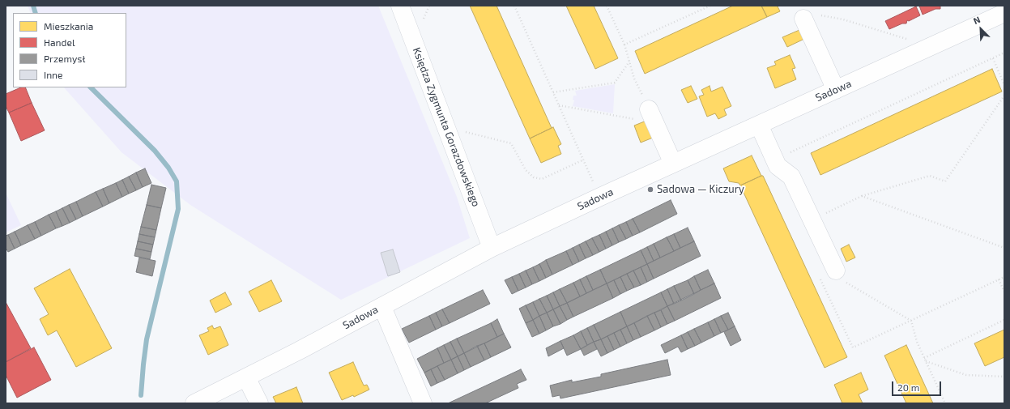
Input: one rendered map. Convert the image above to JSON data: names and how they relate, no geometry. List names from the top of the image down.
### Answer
{
  "streets": {
    "street": ["Sadowa", "Księdza Zygmunta Gorazdowskiego"]
  },
  "crossings": [
    ["Sadowa", "Księdza Zygmunta Gorazdowskiego"]
  ],
  "places": ["Sadowa — Kiczury"],
  "legend": [
    "Mieszkania",
    "Handel",
    "Przemysł",
    "Inne"
  ],
  "scale_bar": "20 m",
  "north": "top left"
}
